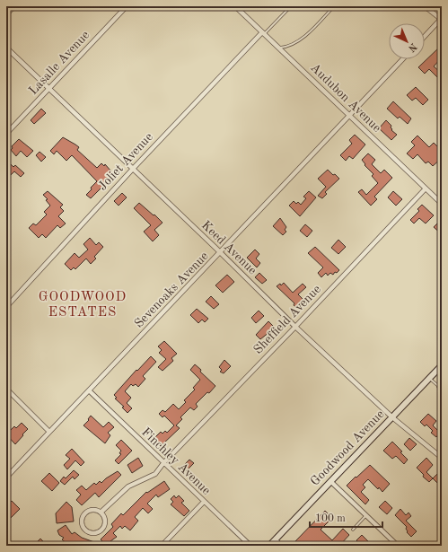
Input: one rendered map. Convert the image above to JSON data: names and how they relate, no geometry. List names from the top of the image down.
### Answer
{
  "streets": {
    "street": [
      "Lasalle Avenue",
      "Audubon Avenue",
      "Joliet Avenue",
      "Keed Avenue",
      "Sevenoaks Avenue",
      "Sheffield Avenue",
      "Goodwood Avenue",
      "Finchley Avenue"
    ]
  },
  "crossings": [
    ["Lasalle Avenue", "Keed Avenue"],
    ["Audubon Avenue", "Joliet Avenue"],
    ["Audubon Avenue", "Sevenoaks Avenue"],
    ["Audubon Avenue", "Sheffield Avenue"],
    ["Joliet Avenue", "Keed Avenue"],
    ["Keed Avenue", "Sevenoaks Avenue"],
    ["Keed Avenue", "Sheffield Avenue"],
    ["Keed Avenue", "Goodwood Avenue"],
    ["Sevenoaks Avenue", "Finchley Avenue"],
    ["Sheffield Avenue", "Finchley Avenue"]
  ],
  "districts": ["GOODWOOD ESTATES"],
  "scale_bar": "100 m",
  "north": "bottom right"
}
